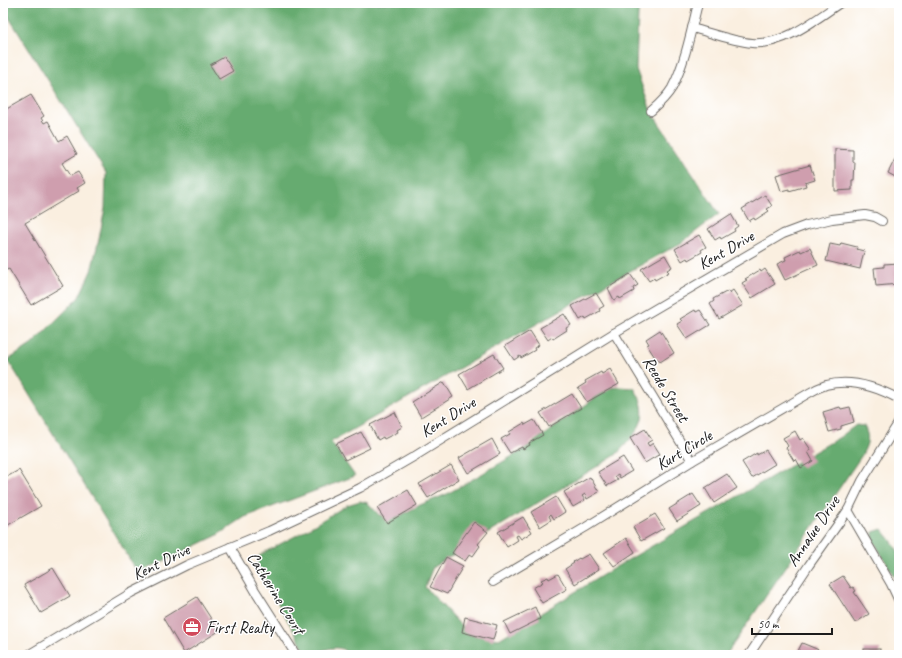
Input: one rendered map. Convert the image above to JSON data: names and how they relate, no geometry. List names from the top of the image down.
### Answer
{
  "streets": {
    "street": [
      "Kent Drive",
      "Reede Street",
      "Kurt Circle",
      "Annalue Drive",
      "Catherine Court"
    ]
  },
  "crossings": [
    ["Kent Drive", "Reede Street"],
    ["Kent Drive", "Catherine Court"],
    ["Reede Street", "Kurt Circle"]
  ],
  "places": {
    "office": ["First Realty"]
  },
  "scale_bar": "50 m"
}
